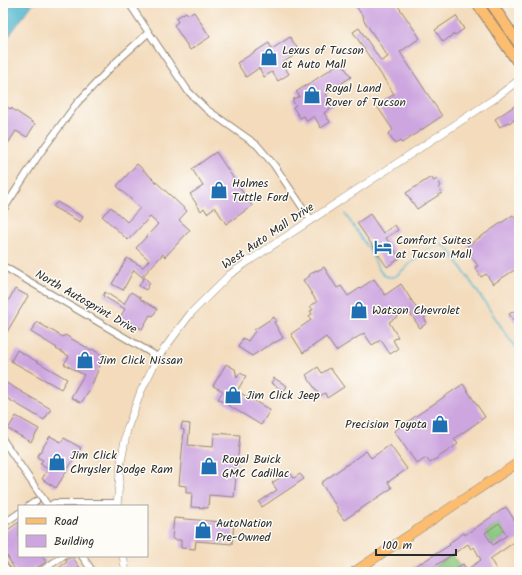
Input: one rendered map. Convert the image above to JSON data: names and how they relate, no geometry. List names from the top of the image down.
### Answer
{
  "streets": {
    "street": ["West Auto Mall Drive", "North Autosprint Drive"]
  },
  "crossings": [
    ["West Auto Mall Drive", "North Autosprint Drive"]
  ],
  "places": {
    "shop": [
      "Lexus of Tucson at Auto Mall",
      "Royal Land Rover of Tucson",
      "Holmes Tuttle Ford",
      "Watson Chevrolet",
      "Jim Click Nissan",
      "Jim Click Jeep",
      "Precision Toyota",
      "Jim Click Chrysler Dodge Ram",
      "Royal Buick GMC Cadillac",
      "AutoNation Pre-Owned"
    ],
    "hotel": ["Comfort Suites at Tucson Mall"]
  },
  "legend": ["Road", "Building"],
  "scale_bar": "100 m"
}
